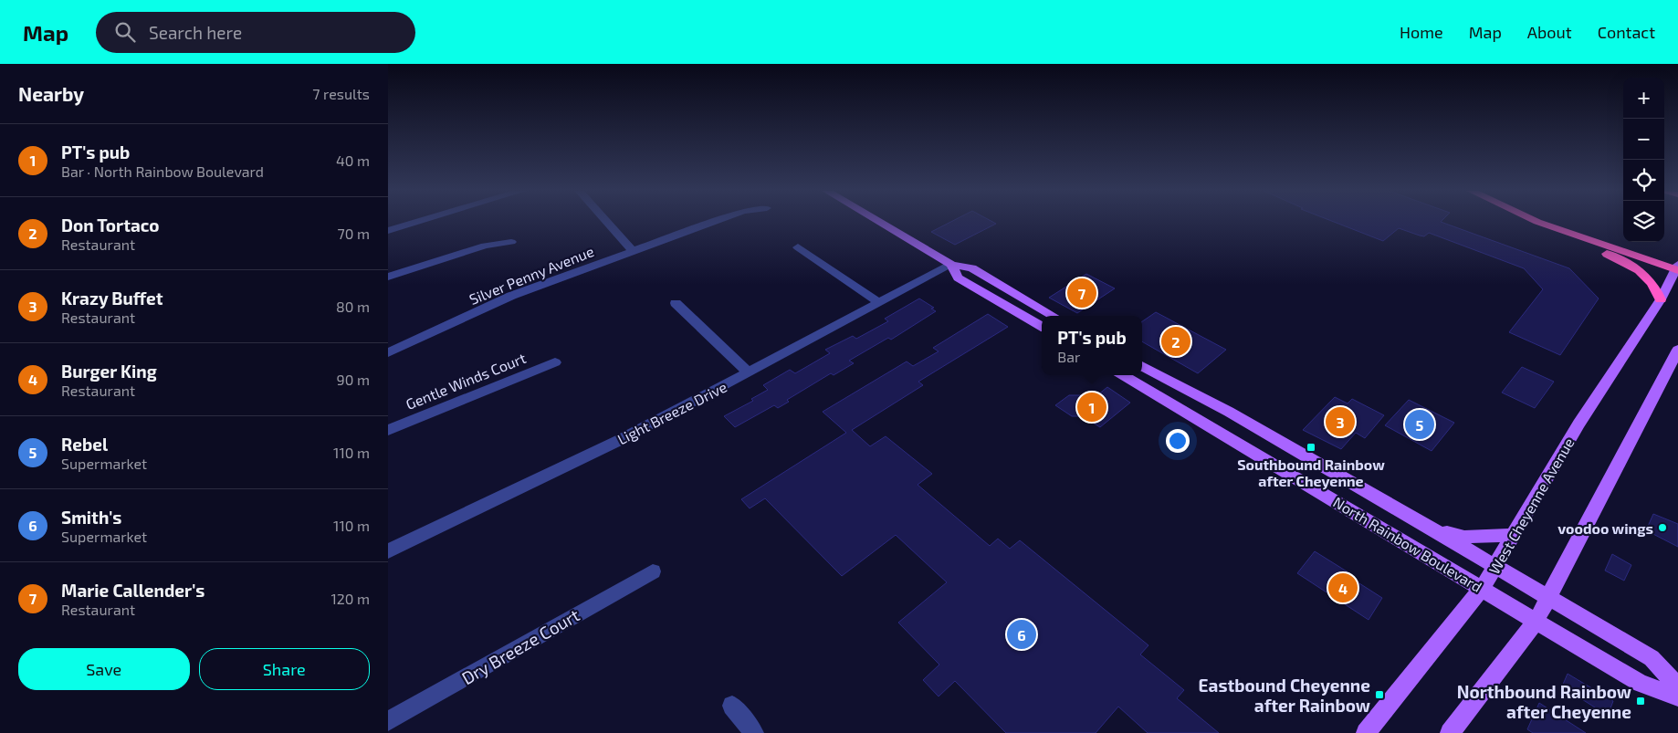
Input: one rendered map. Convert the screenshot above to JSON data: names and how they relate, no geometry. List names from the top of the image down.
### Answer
{
  "streets": {
    "main road": ["West Cheyenne Avenue", "North Rainbow Boulevard"],
    "street": [
      "Silver Penny Avenue",
      "Gentle Winds Court",
      "Light Breeze Drive",
      "Dry Breeze Court"
    ]
  },
  "crossings": [
    ["West Cheyenne Avenue", "North Rainbow Boulevard"]
  ],
  "places": {
    "transit": ["Southbound Rainbow after Cheyenne", "Eastbound Cheyenne after Rainbow", "Northbound Rainbow after Cheyenne"],
    "other": ["voodoo wings"]
  },
  "page": {
    "header": "Map",
    "search": "Search here",
    "nav": [
      "Home",
      "Map",
      "About",
      "Contact"
    ],
    "heading": ["Nearby", "7 results"],
    "map_buttons": ["+", "−"],
    "list": [
      {
        "mark": "1",
        "name": "PT's pub",
        "note": "Bar · North Rainbow Boulevard",
        "value": "40 m"
      },
      {
        "mark": "2",
        "name": "Don Tortaco",
        "note": "Restaurant",
        "value": "70 m"
      },
      {
        "mark": "3",
        "name": "Krazy Buffet",
        "note": "Restaurant",
        "value": "80 m"
      },
      {
        "mark": "4",
        "name": "Burger King",
        "note": "Restaurant",
        "value": "90 m"
      },
      {
        "mark": "5",
        "name": "Rebel",
        "note": "Supermarket",
        "value": "110 m"
      },
      {
        "mark": "6",
        "name": "Smith's",
        "note": "Supermarket",
        "value": "110 m"
      },
      {
        "mark": "7",
        "name": "Marie Callender's",
        "note": "Restaurant",
        "value": "120 m"
      }
    ],
    "pins": [
      "7",
      "2",
      "1",
      "3",
      "5",
      "4",
      "6"
    ],
    "popup": ["PT's pub", "Bar"],
    "buttons": ["Save", "Share"]
  }
}
